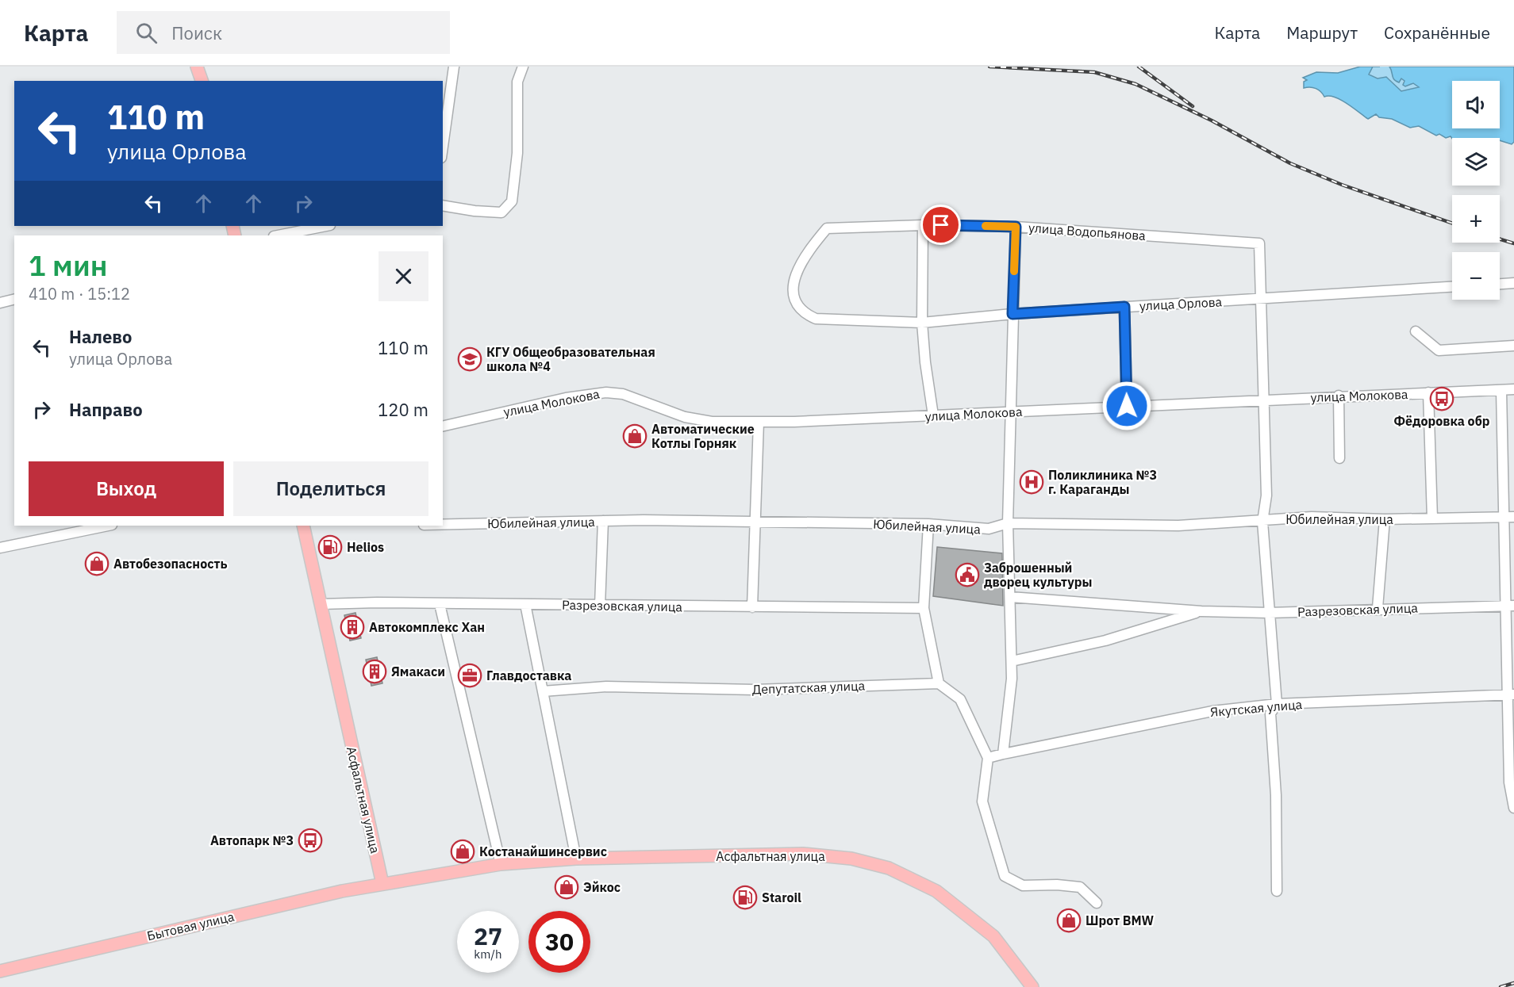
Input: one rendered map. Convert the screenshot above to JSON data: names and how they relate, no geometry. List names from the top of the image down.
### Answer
{
  "streets": {
    "main road": ["Асфальтная улица", "Бытовая улица"],
    "street": [
      "улица Водопьянова",
      "улица Орлова",
      "улица Молокова",
      "Юбилейная улица",
      "Разрезовская улица",
      "Депутатская улица",
      "Якутская улица"
    ]
  },
  "crossings": [
    ["улица Водопьянова", "улица Орлова"],
    ["Разрезовская улица", "Асфальтная улица"],
    ["Асфальтная улица", "Бытовая улица"]
  ],
  "places": {
    "school or university": ["КГУ Общеобразовательная школа №4"],
    "bus stop": ["Фёдоровка обр", "Автопарк №3"],
    "shop": [
      "Автоматические Котлы Горняк",
      "Автобезопасность",
      "Костанайшинсервис",
      "Эйкос",
      "Шрот BMW"
    ],
    "hospital": ["Поликлиника №3 г. Караганды"],
    "fuel station": ["Helios", "Staroil"],
    "public building": ["Заброшенный дворец культуры"],
    "building": ["Автокомплекс Хан", "Ямакаси"],
    "office": ["Главдоставка"]
  },
  "page": {
    "header": "Карта",
    "search": "Поиск",
    "nav": ["Карта", "Маршрут", "Сохранённые"],
    "map_buttons": ["+", "−"],
    "turn": ["110 m", "улица Орлова"],
    "heading": ["1 мин", "410 m · 15:12"],
    "list": [
      {
        "name": "Налево",
        "note": "улица Орлова",
        "value": "110 m"
      },
      {
        "name": "Направо",
        "value": "120 m"
      }
    ],
    "buttons": ["Выход", "Поделиться"],
    "speed": "27 km/h",
    "limit": "30"
  }
}
